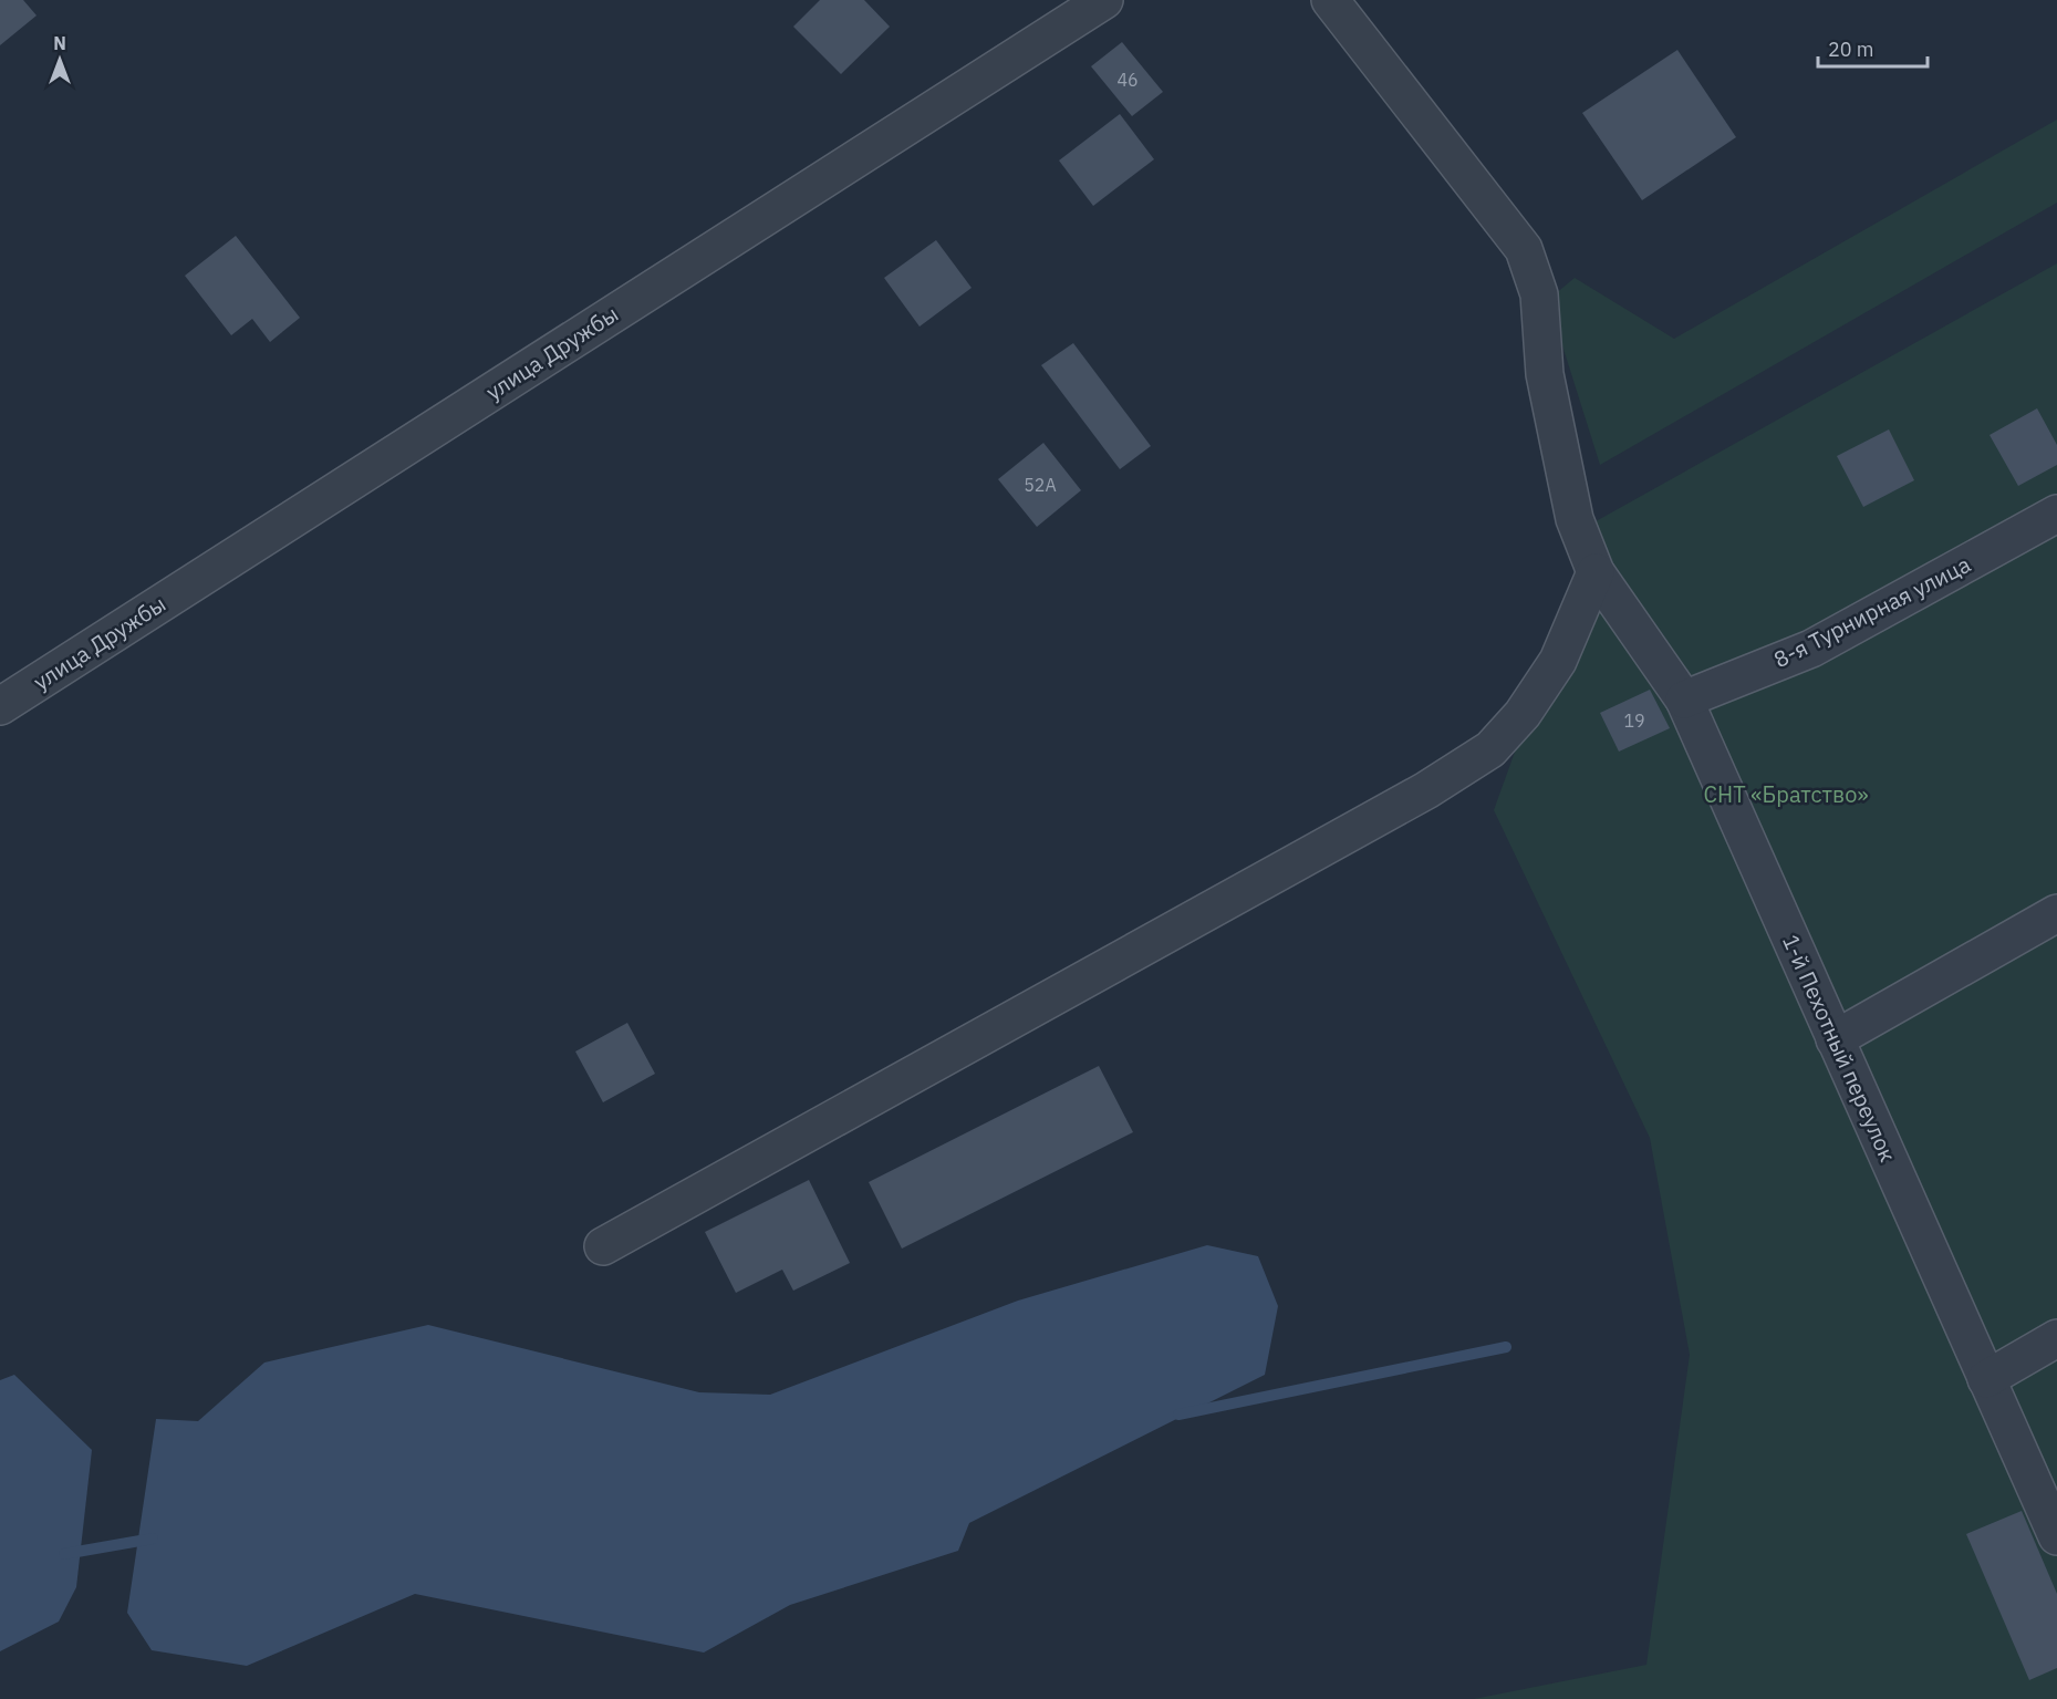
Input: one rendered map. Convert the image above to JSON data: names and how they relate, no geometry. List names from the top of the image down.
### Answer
{
  "streets": {
    "street": ["улица Дружбы", "8-я Турнирная улица", "1-й Пехотный переулок"]
  },
  "crossings": [
    ["8-я Турнирная улица", "1-й Пехотный переулок"]
  ],
  "parks": ["СНТ «Братство»"],
  "house_numbers": ["46", "52А", "19"],
  "scale_bar": "20 m",
  "north": "top"
}
